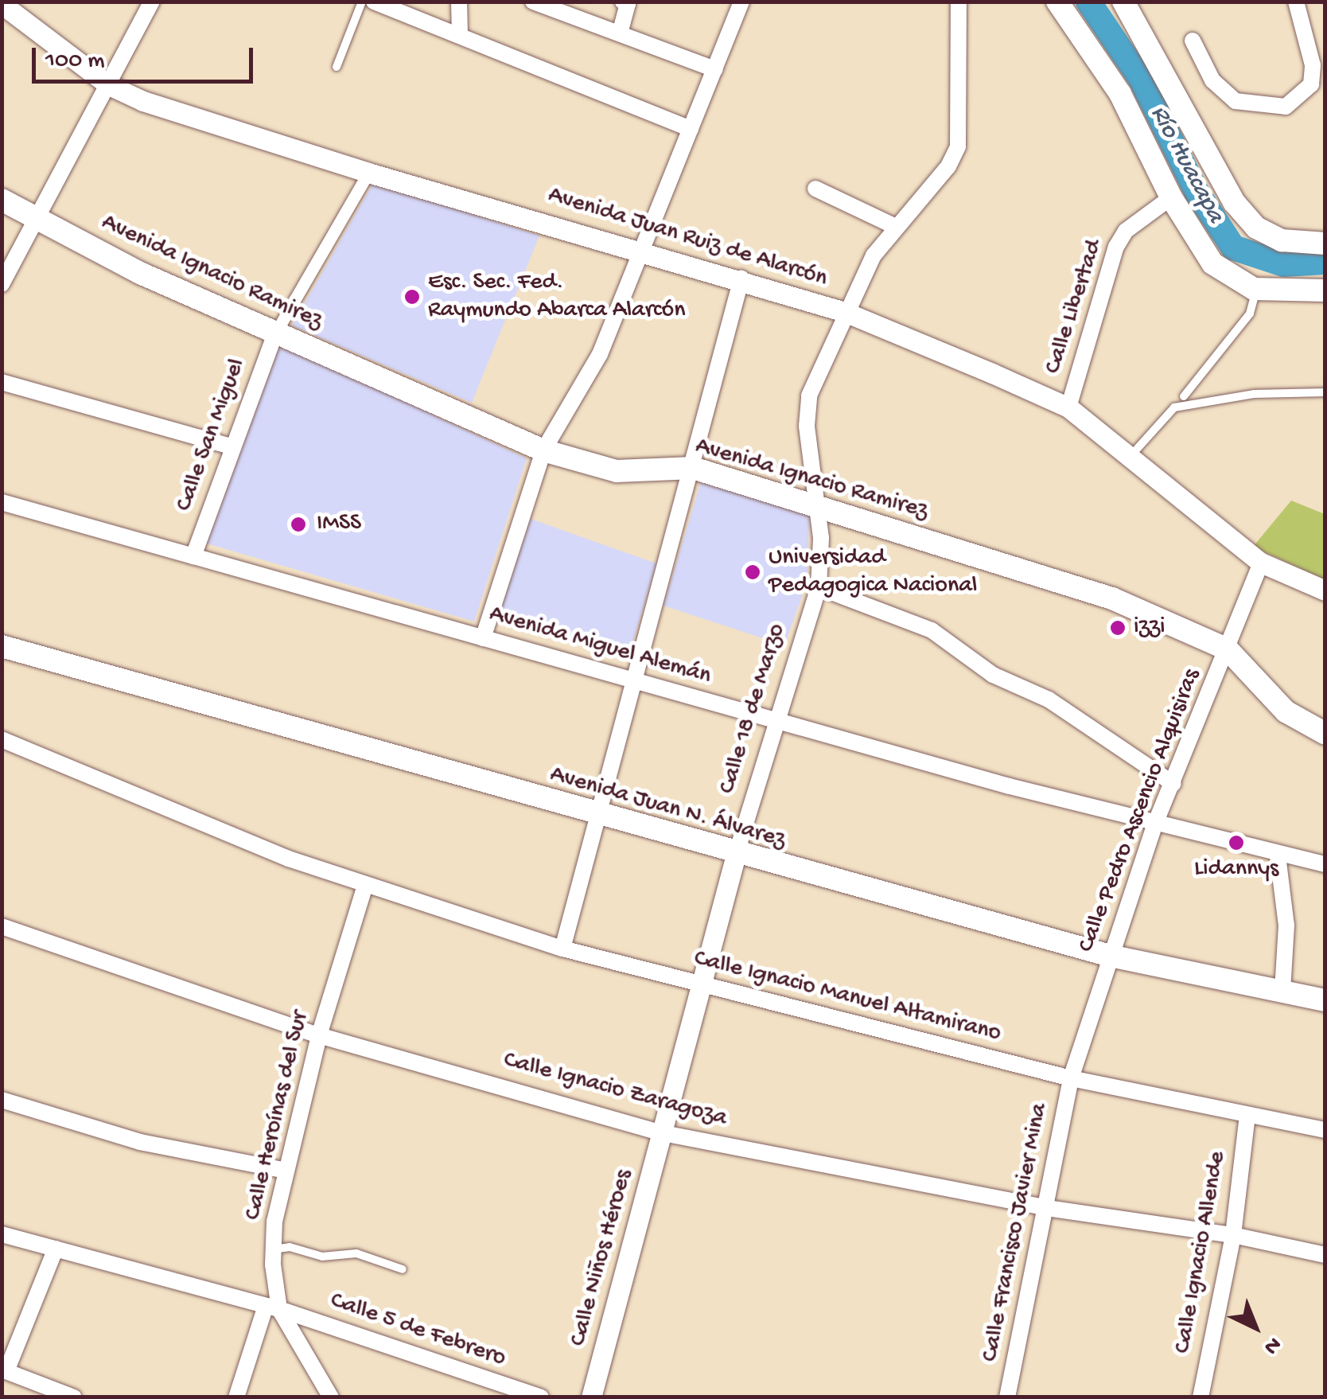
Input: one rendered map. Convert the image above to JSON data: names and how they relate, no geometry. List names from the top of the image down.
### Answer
{
  "streets": {
    "main road": ["Avenida Ignacio Ramirez", "Avenida Juan N. Álvarez"],
    "street": [
      "Avenida Juan Ruiz de Alarcón",
      "Calle Libertad",
      "Calle San Miguel",
      "Avenida Miguel Alemán",
      "Calle 18 de Marzo",
      "Calle Pedro Ascencio Alquisiras",
      "Calle Ignacio Manuel Altamirano",
      "Calle Ignacio Zaragoza",
      "Calle Heroínas del Sur",
      "Calle Francisco Javier Mina",
      "Calle Ignacio Allende",
      "Calle Niños Héroes",
      "Calle 5 de Febrero"
    ]
  },
  "crossings": [
    ["Avenida Juan Ruiz de Alarcón", "Calle Libertad"],
    ["Avenida Juan Ruiz de Alarcón", "Calle 18 de Marzo"],
    ["Avenida Juan Ruiz de Alarcón", "Calle Pedro Ascencio Alquisiras"],
    ["Avenida Ignacio Ramirez", "Calle San Miguel"],
    ["Avenida Ignacio Ramirez", "Calle 18 de Marzo"],
    ["Avenida Ignacio Ramirez", "Calle Pedro Ascencio Alquisiras"],
    ["Calle San Miguel", "Avenida Miguel Alemán"],
    ["Avenida Miguel Alemán", "Calle 18 de Marzo"],
    ["Avenida Miguel Alemán", "Calle Pedro Ascencio Alquisiras"],
    ["Calle 18 de Marzo", "Avenida Juan N. Álvarez"],
    ["Calle 18 de Marzo", "Calle Ignacio Manuel Altamirano"],
    ["Calle 18 de Marzo", "Calle Ignacio Zaragoza"],
    ["Calle 18 de Marzo", "Calle Niños Héroes"],
    ["Avenida Juan N. Álvarez", "Calle Pedro Ascencio Alquisiras"],
    ["Calle Pedro Ascencio Alquisiras", "Calle Ignacio Manuel Altamirano"],
    ["Calle Pedro Ascencio Alquisiras", "Calle Francisco Javier Mina"],
    ["Calle Ignacio Manuel Altamirano", "Calle Heroínas del Sur"],
    ["Calle Ignacio Manuel Altamirano", "Calle Francisco Javier Mina"],
    ["Calle Ignacio Manuel Altamirano", "Calle Ignacio Allende"],
    ["Calle Ignacio Zaragoza", "Calle Heroínas del Sur"],
    ["Calle Ignacio Zaragoza", "Calle Francisco Javier Mina"],
    ["Calle Ignacio Zaragoza", "Calle Ignacio Allende"],
    ["Calle Ignacio Zaragoza", "Calle Niños Héroes"],
    ["Calle Heroínas del Sur", "Calle 5 de Febrero"]
  ],
  "water": ["Río Huacapa"],
  "places": [
    "Esc. Sec. Fed. Raymundo Abarca Alarcón",
    "IMSS",
    "Universidad Pedagogica Nacional",
    "izzi",
    "Lidannys"
  ],
  "scale_bar": "100 m",
  "north": "bottom right"
}
